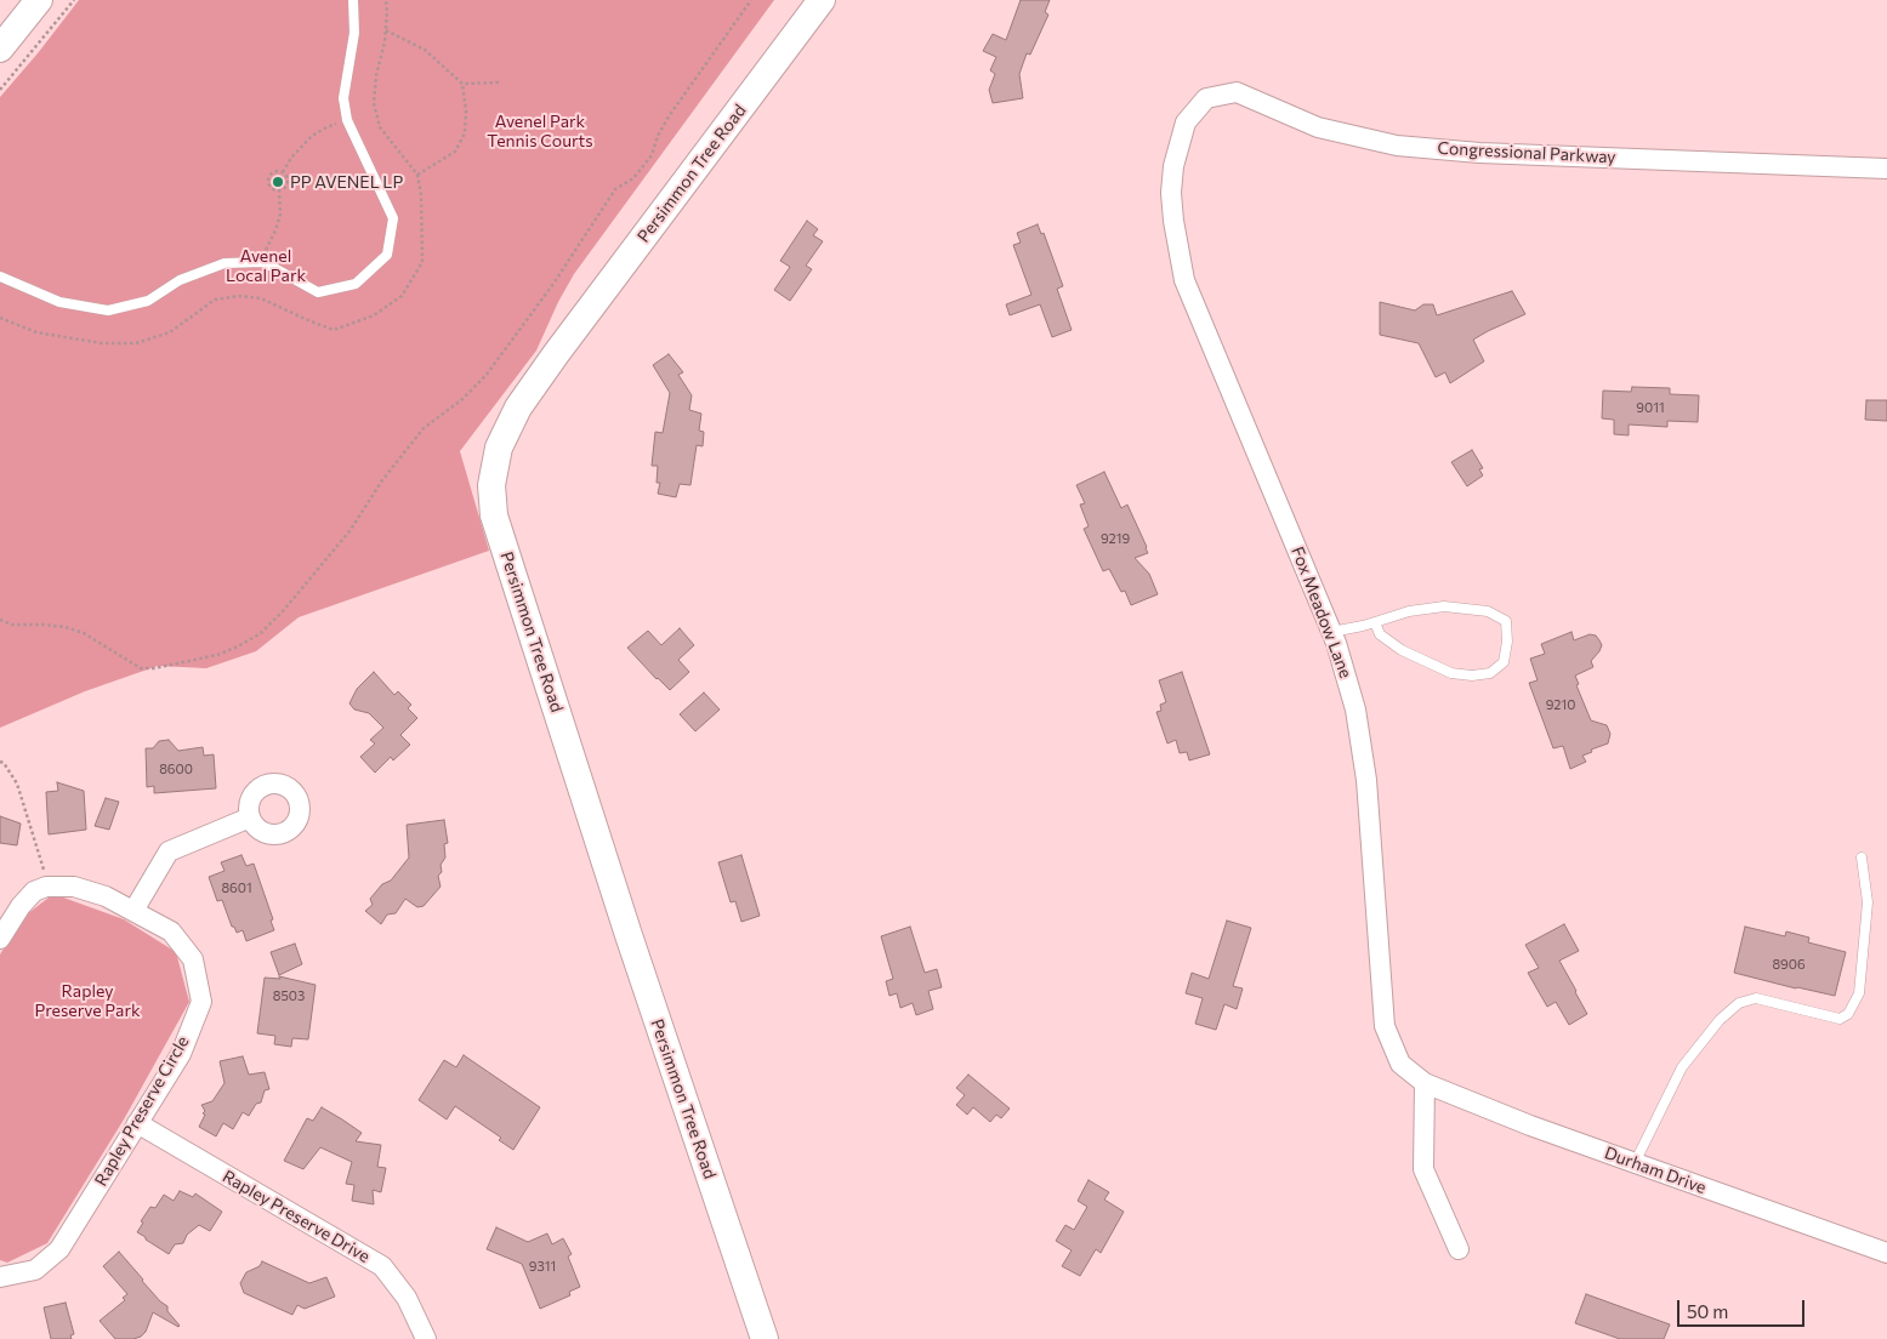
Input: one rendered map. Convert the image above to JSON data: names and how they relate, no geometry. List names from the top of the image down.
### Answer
{
  "streets": {
    "main road": ["Persimmon Tree Road"],
    "street": [
      "Congressional Parkway",
      "Fox Meadow Lane",
      "Rapley Preserve Circle",
      "Durham Drive",
      "Rapley Preserve Drive"
    ]
  },
  "crossings": [
    ["Congressional Parkway", "Fox Meadow Lane"],
    ["Fox Meadow Lane", "Durham Drive"],
    ["Rapley Preserve Circle", "Rapley Preserve Drive"]
  ],
  "parks": ["Avenel Park Tennis Courts", "Avenel Local Park", "Rapley Preserve Park"],
  "places": ["PP AVENEL LP"],
  "house_numbers": [
    "9011",
    "9219",
    "9210",
    "8600",
    "8601",
    "8906",
    "8503",
    "9311"
  ],
  "scale_bar": "50 m"
}
